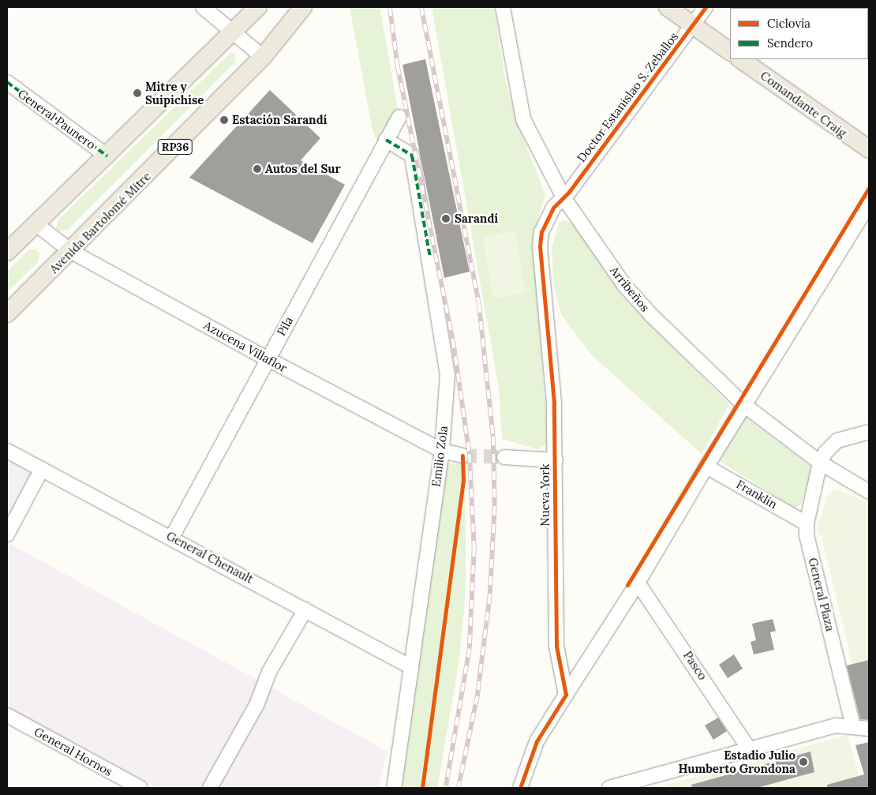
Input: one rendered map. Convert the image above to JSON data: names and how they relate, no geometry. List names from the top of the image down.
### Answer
{
  "streets": {
    "main road": ["Comandante Craig", "RP36", "Avenida Bartolomé Mitre"],
    "street": [
      "Doctor Estanislao S. Zeballos",
      "General Paunero",
      "Arribeños",
      "Pila",
      "Azucena Villaflor",
      "Emilio Zola",
      "Franklin",
      "Nueva York",
      "General Chenault",
      "General Plaza",
      "Pasco",
      "General Hornos"
    ]
  },
  "crossings": [
    ["Doctor Estanislao S. Zeballos", "Arribeños"],
    ["Doctor Estanislao S. Zeballos", "Nueva York"],
    ["Avenida Bartolomé Mitre", "Azucena Villaflor"],
    ["Arribeños", "Nueva York"],
    ["Arribeños", "General Plaza"],
    ["Pila", "Azucena Villaflor"],
    ["Pila", "Emilio Zola"],
    ["Pila", "General Chenault"],
    ["Azucena Villaflor", "Emilio Zola"],
    ["Emilio Zola", "General Chenault"],
    ["Franklin", "General Plaza"]
  ],
  "places": [
    "Mitre y Suipichise",
    "Estación Sarandí",
    "Autos del Sur",
    "Sarandí",
    "Estadio Julio Humberto Grondona"
  ],
  "legend": ["Ciclovía", "Sendero"]
}
